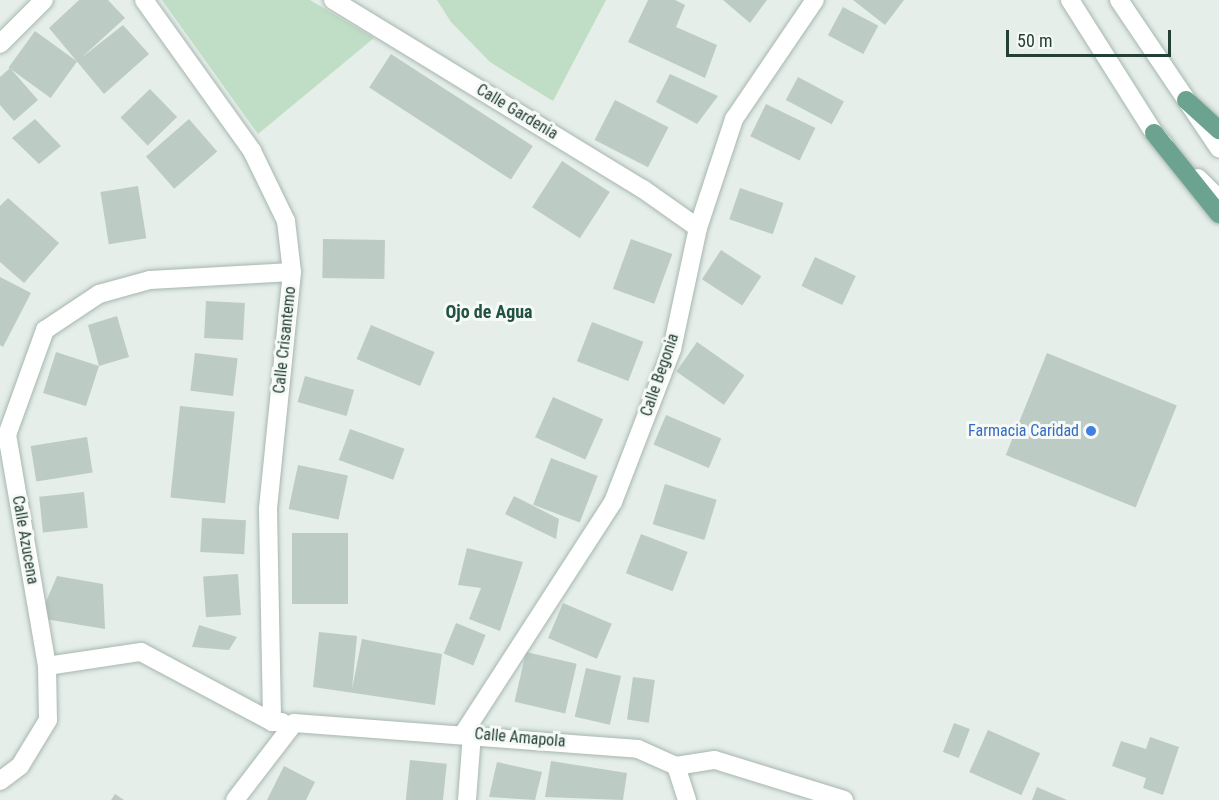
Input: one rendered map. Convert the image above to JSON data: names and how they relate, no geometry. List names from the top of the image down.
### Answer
{
  "streets": {
    "street": [
      "Calle Gardenia",
      "Calle Crisantemo",
      "Calle Begonia",
      "Calle Azucena",
      "Calle Amapola"
    ]
  },
  "crossings": [
    ["Calle Gardenia", "Calle Begonia"],
    ["Calle Crisantemo", "Calle Azucena"],
    ["Calle Begonia", "Calle Amapola"]
  ],
  "districts": ["Ojo de Agua"],
  "places": ["Farmacia Caridad"],
  "scale_bar": "50 m"
}
